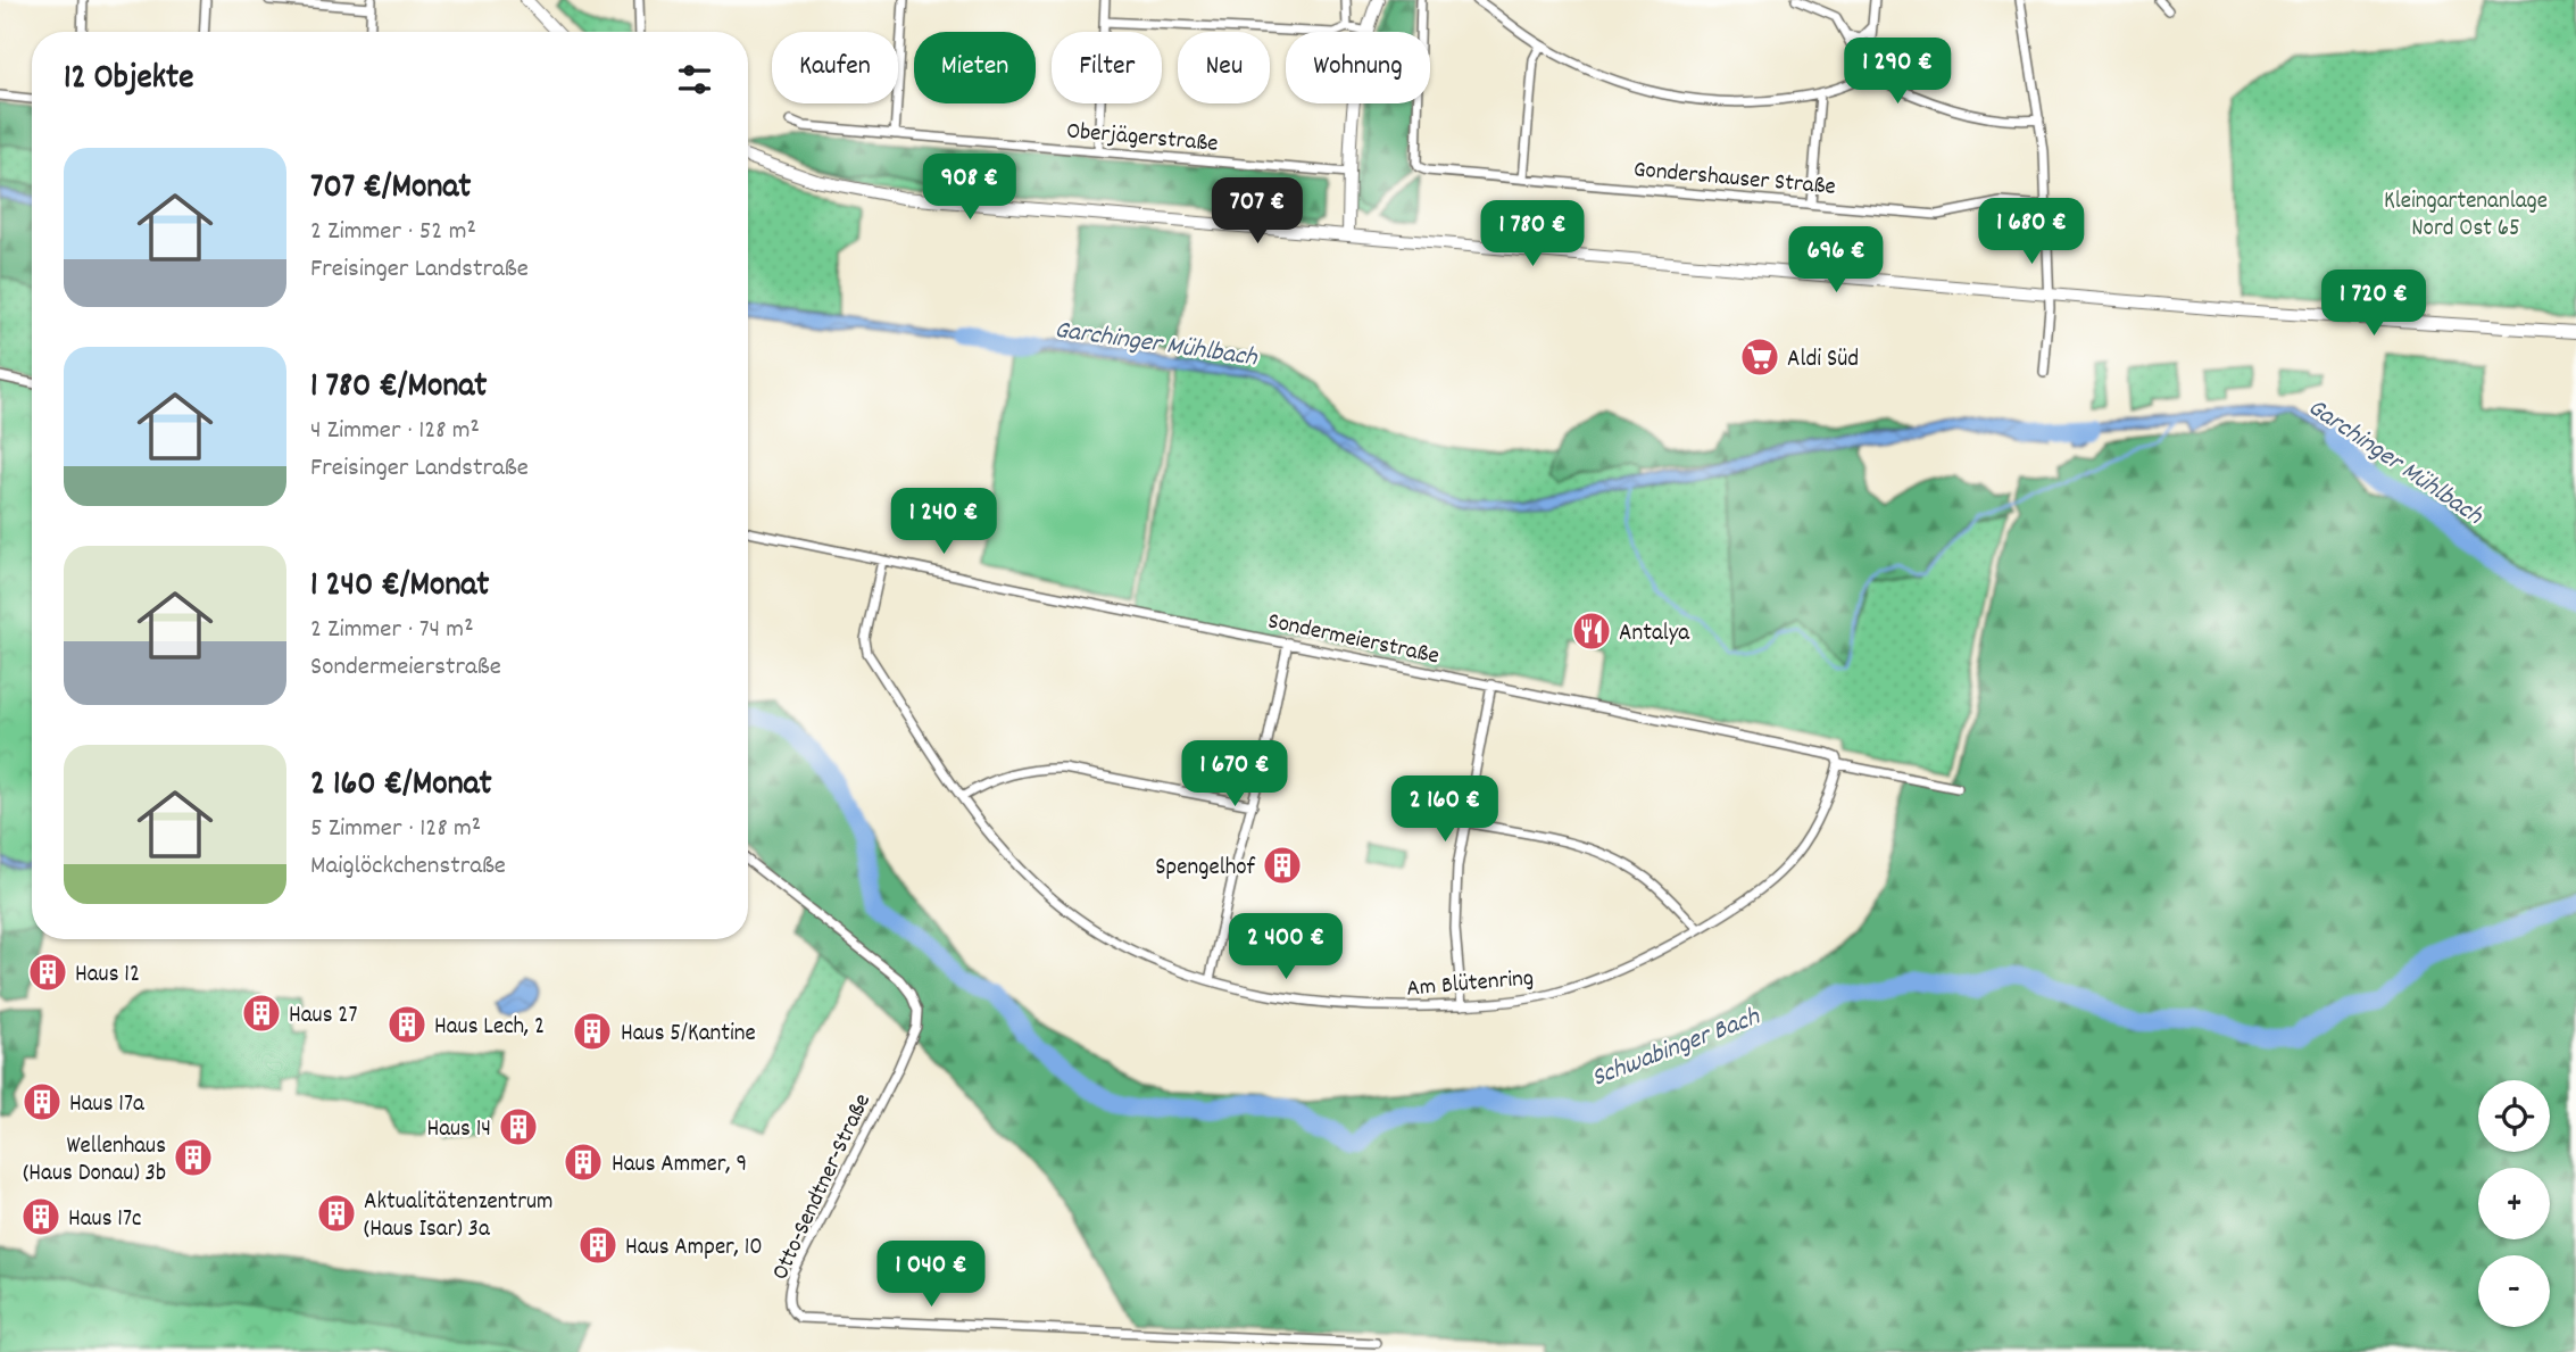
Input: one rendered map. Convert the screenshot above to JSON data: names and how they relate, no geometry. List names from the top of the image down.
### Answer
{
  "streets": {
    "street": [
      "Oberjägerstraße",
      "Gondershauser Straße",
      "Sondermeierstraße",
      "Am Blütenring",
      "Otto-Sendtner-Straße"
    ]
  },
  "crossings": [
    ["Sondermeierstraße", "Am Blütenring"]
  ],
  "water": ["Garchinger Mühlbach", "Schwabinger Bach"],
  "parks": ["Kleingartenanlage Nord Ost 65"],
  "places": {
    "supermarket": ["Aldi Süd"],
    "restaurant": ["Antalya"],
    "building": [
      "Spengelhof",
      "Haus 12",
      "Haus 27",
      "Haus Lech, 2",
      "Haus 5/Kantine",
      "Haus 17a",
      "Haus 14",
      "Wellenhaus (Haus Donau) 3b",
      "Haus Ammer, 9",
      "Aktualitätenzentrum (Haus Isar) 3a",
      "Haus 17c",
      "Haus Amper, 10"
    ]
  },
  "page": {
    "chip": [
      "Kaufen",
      "Mieten",
      "Filter",
      "Neu",
      "Wohnung"
    ],
    "heading": "12 Objekte",
    "price": [
      "1 290 €",
      "908 €",
      "707 €",
      "1 680 €",
      "1 780 €",
      "696 €",
      "1 720 €",
      "1 240 €",
      "1 670 €",
      "2 160 €",
      "2 400 €",
      "1 040 €"
    ],
    "list": [
      {
        "name": "707 €/Monat",
        "note": "2 Zimmer · 52 m² · Freisinger Landstraße"
      },
      {
        "name": "1 780 €/Monat",
        "note": "4 Zimmer · 128 m² · Freisinger Landstraße"
      },
      {
        "name": "1 240 €/Monat",
        "note": "2 Zimmer · 74 m² · Sondermeierstraße"
      },
      {
        "name": "2 160 €/Monat",
        "note": "5 Zimmer · 128 m² · Maiglöckchenstraße"
      }
    ],
    "map_buttons": ["+", "−"]
  }
}
